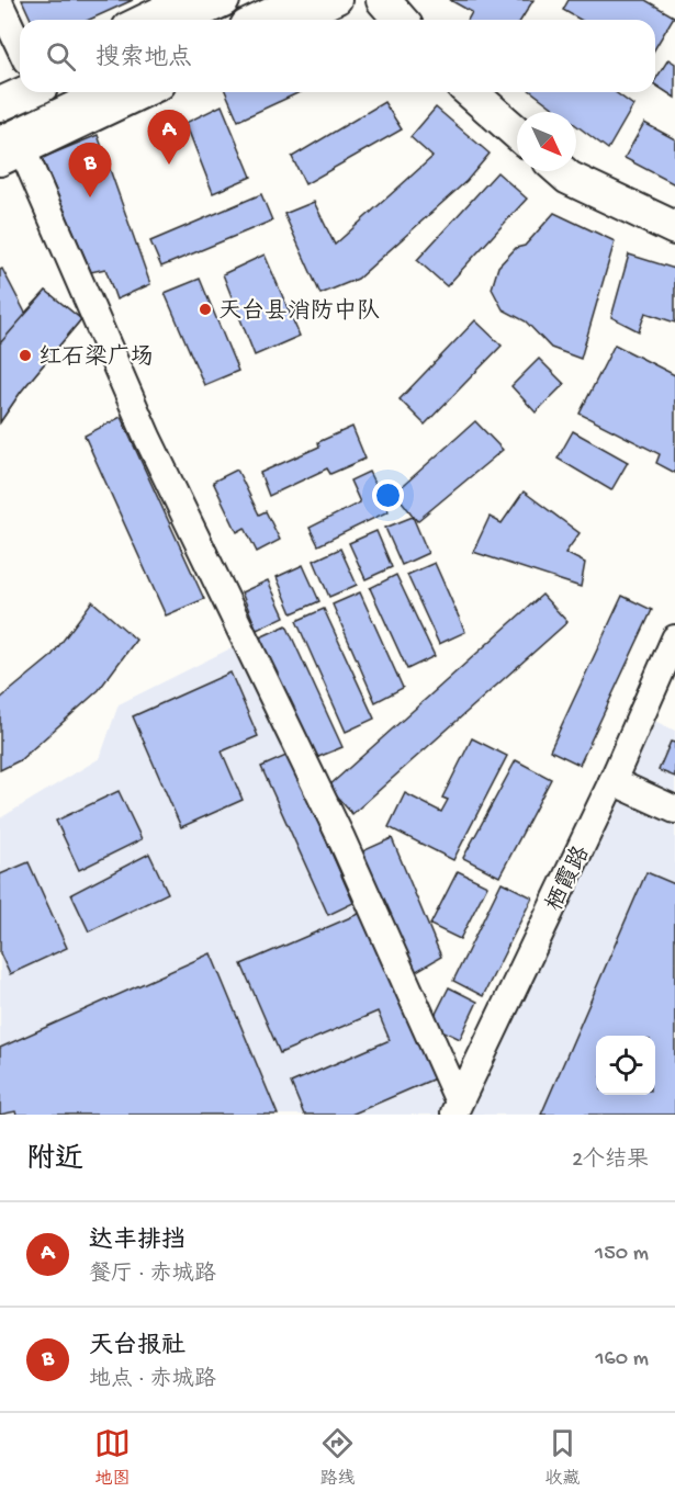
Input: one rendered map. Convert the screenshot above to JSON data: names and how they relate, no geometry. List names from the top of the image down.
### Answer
{
  "streets": {
    "street": ["栖霞路"]
  },
  "places": ["天台县消防中队", "红石梁广场"],
  "north": "bottom right",
  "page": {
    "search": "搜索地点",
    "pins": ["A", "B"],
    "heading": ["附近", "2个结果"],
    "list": [
      {
        "mark": "A",
        "name": "达丰排挡",
        "note": "餐厅 · 赤城路",
        "value": "150 m"
      },
      {
        "mark": "B",
        "name": "天台报社",
        "note": "地点 · 赤城路",
        "value": "160 m"
      }
    ],
    "nav": ["地图", "路线", "收藏"]
  }
}
